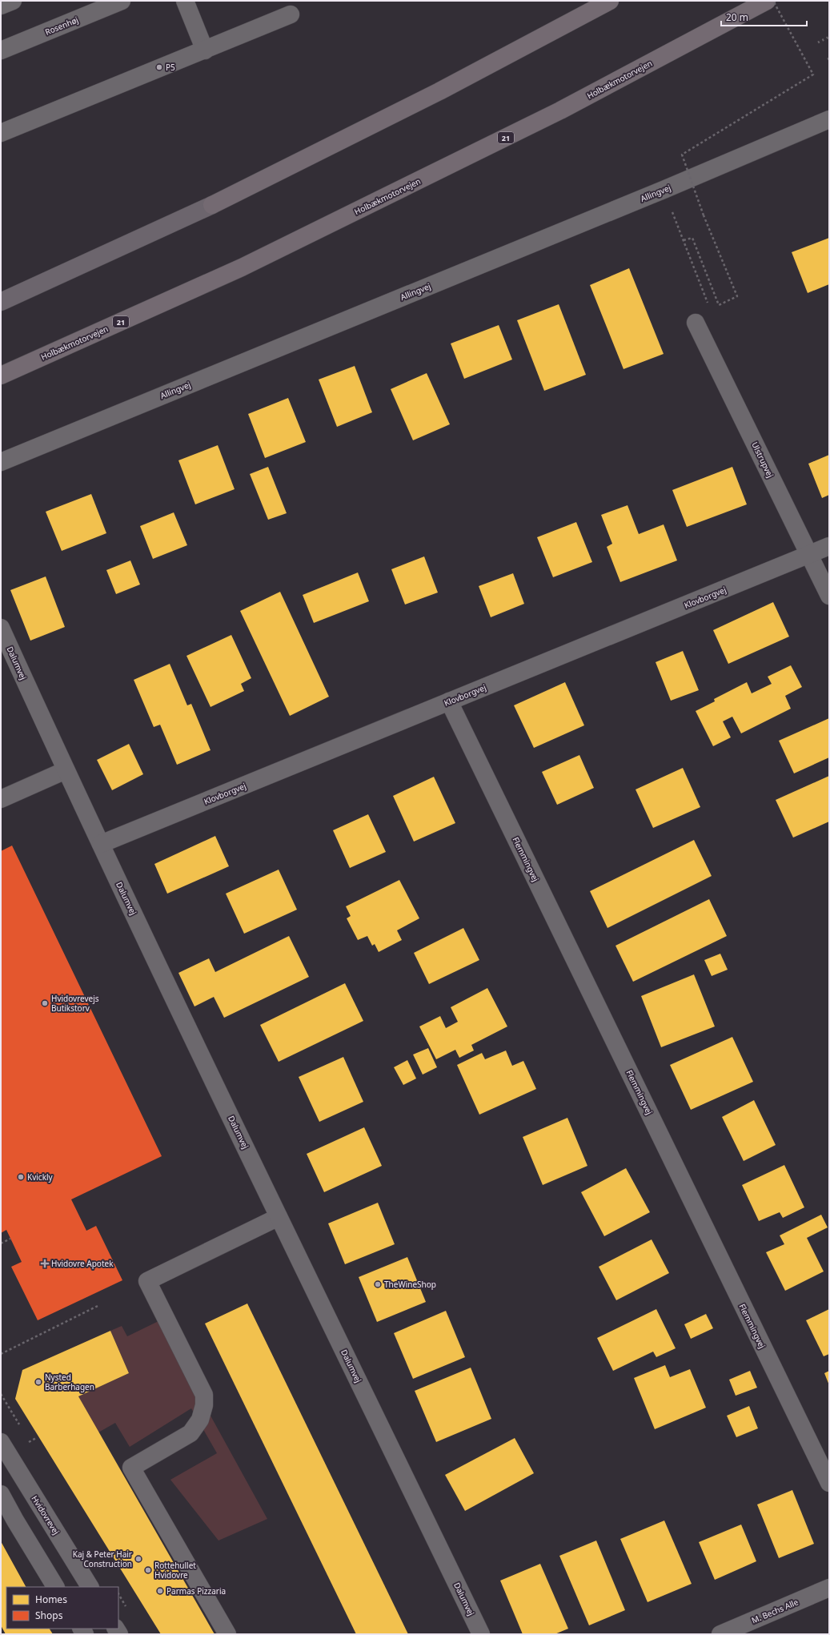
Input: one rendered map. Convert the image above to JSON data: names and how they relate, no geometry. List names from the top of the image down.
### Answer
{
  "streets": {
    "highway": ["Holbækmotorvejen", "21"],
    "street": [
      "Rosenhøj",
      "Allingvej",
      "Ulstrupvej",
      "Klovborgvej",
      "Dalumvej",
      "Flemmingvej",
      "Hvidovrevej",
      "M. Bechs Alle"
    ]
  },
  "crossings": [
    ["Ulstrupvej", "Klovborgvej"],
    ["Klovborgvej", "Dalumvej"],
    ["Klovborgvej", "Flemmingvej"]
  ],
  "places": {
    "other": [
      "P5",
      "Hvidovrevejs Butikstorv",
      "Kvickly",
      "TheWineShop",
      "Nysted Barberhagen",
      "Kaj & Peter Hair Construction",
      "Rottehullet Hvidovre",
      "Parmas Pizzaria"
    ],
    "health": ["Hvidovre Apotek"]
  },
  "legend": ["Homes", "Shops"],
  "scale_bar": "20 m"
}
